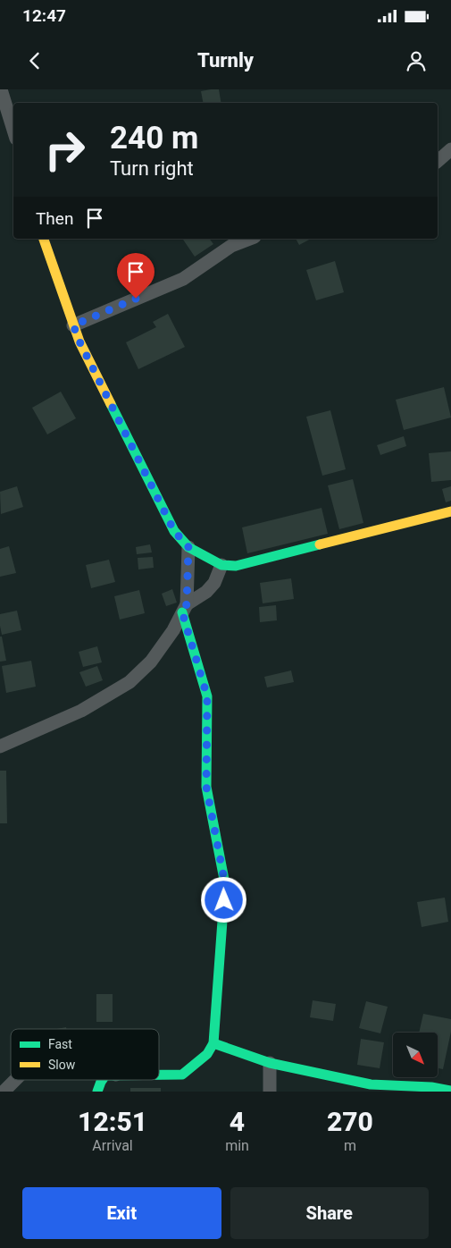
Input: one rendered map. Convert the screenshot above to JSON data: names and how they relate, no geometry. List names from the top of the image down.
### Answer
{
  "legend": ["Fast", "Slow"],
  "north": "bottom right",
  "page": {
    "status": "12:47",
    "header": "Turnly",
    "turn": ["240 m", "Turn right"],
    "then": "Then",
    "eta": [
      "12:51",
      "Arrival",
      "4",
      "min",
      "270",
      "m"
    ],
    "buttons": ["Exit", "Share"]
  }
}
